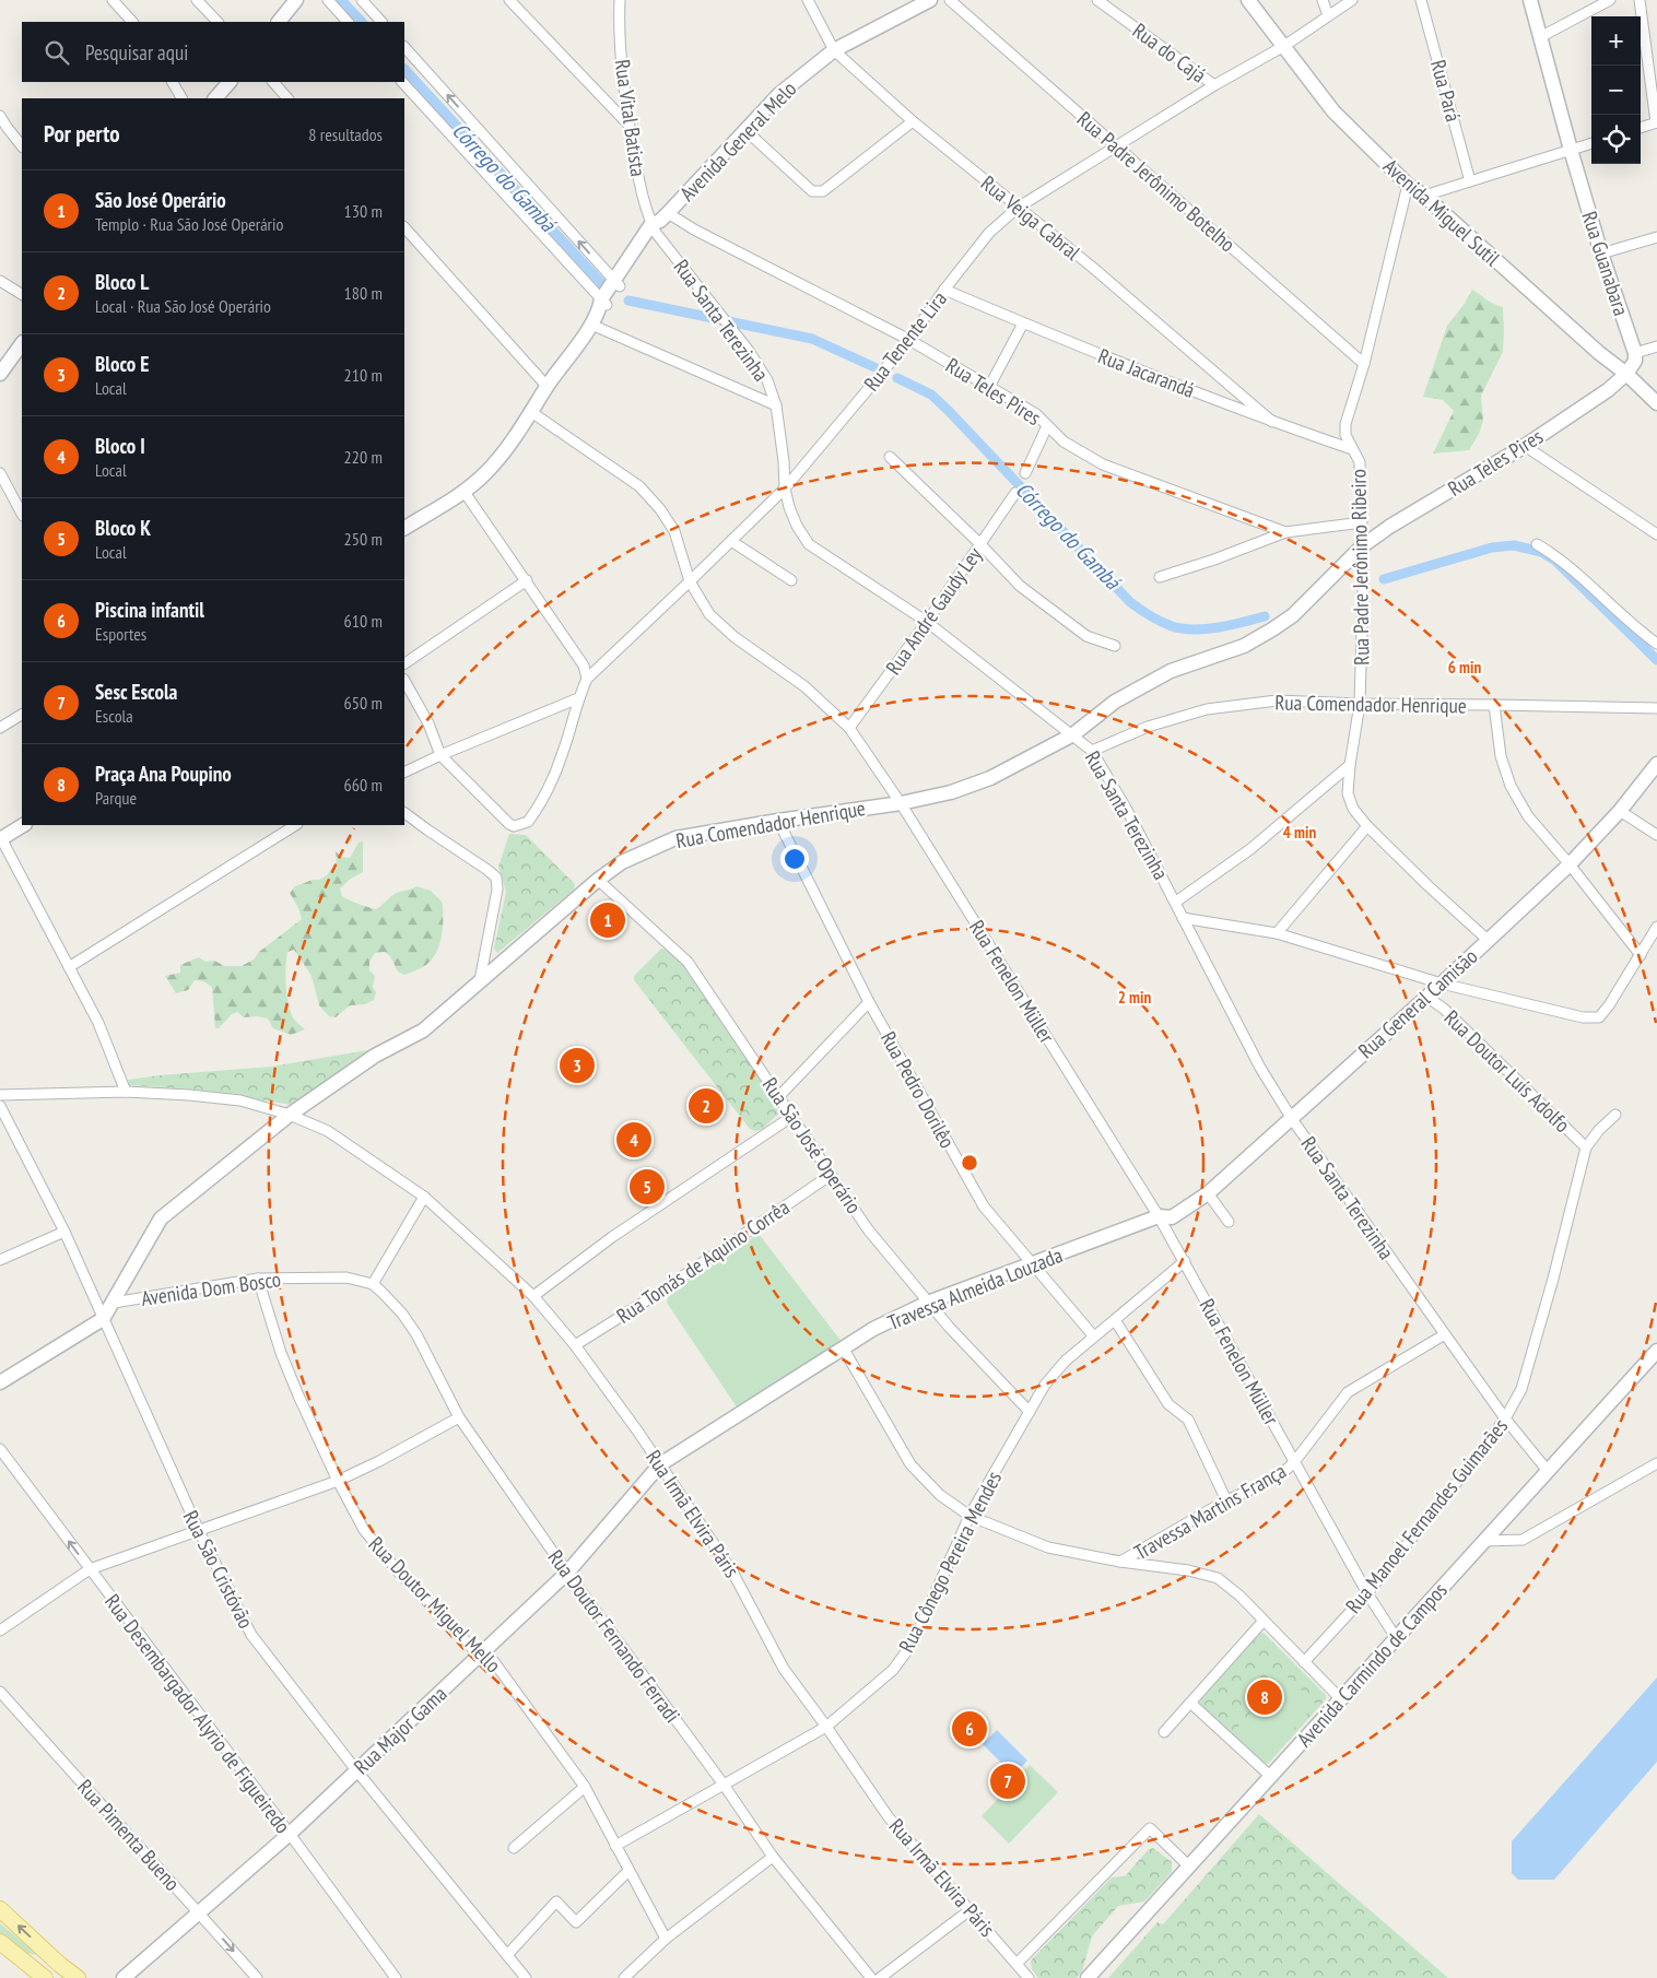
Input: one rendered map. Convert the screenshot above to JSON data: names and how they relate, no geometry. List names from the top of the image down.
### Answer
{
  "streets": {
    "street": [
      "Rua do Cajá",
      "Rua Pará",
      "Rua Vital Batista",
      "Avenida General Melo",
      "Rua Padre Jerônimo Botelho",
      "Avenida Miguel Sutil",
      "Rua Veiga Cabral",
      "Rua Guanabara",
      "Rua Santa Terezinha",
      "Rua Tenente Lira",
      "Rua Jacarandá",
      "Rua Teles Pires",
      "Rua Padre Jerônimo Ribeiro",
      "Rua André Gaudy Ley",
      "Rua Comendador Henrique",
      "Rua Fenelon Müller",
      "Rua General Camisão",
      "Rua Doutor Luís Adolfo",
      "Rua Pedro Dorilêo",
      "Rua São José Operário",
      "Rua Tomás de Aquino Corrêa",
      "Avenida Dom Bosco",
      "Travessa Almeida Louzada",
      "Travessa Martins França",
      "Rua Irmã Elvira Páris",
      "Rua Manoel Fernandes Guimarães",
      "Rua Cônego Pereira Mendes",
      "Rua São Cristóvão",
      "Rua Doutor Miguel Mello",
      "Rua Doutor Fernando Ferradi",
      "Avenida Carmindo de Campos",
      "Rua Desembargador Alyrio de Figueiredo",
      "Rua Major Gama",
      "Rua Pimenta Bueno"
    ]
  },
  "crossings": [
    ["Rua do Cajá", "Rua Tenente Lira"],
    ["Rua Vital Batista", "Avenida General Melo"],
    ["Rua Vital Batista", "Rua Santa Terezinha"],
    ["Rua Vital Batista", "Rua Teles Pires"],
    ["Avenida General Melo", "Rua Veiga Cabral"],
    ["Avenida General Melo", "Rua Santa Terezinha"],
    ["Avenida General Melo", "Rua Teles Pires"],
    ["Avenida General Melo", "Rua Fenelon Müller"],
    ["Rua Padre Jerônimo Botelho", "Rua Tenente Lira"],
    ["Rua Padre Jerônimo Botelho", "Rua Padre Jerônimo Ribeiro"],
    ["Avenida Miguel Sutil", "Rua Guanabara"],
    ["Avenida Miguel Sutil", "Rua Tenente Lira"],
    ["Avenida Miguel Sutil", "Rua Teles Pires"],
    ["Avenida Miguel Sutil", "Rua Padre Jerônimo Ribeiro"],
    ["Rua Veiga Cabral", "Rua Tenente Lira"],
    ["Rua Veiga Cabral", "Rua Jacarandá"],
    ["Rua Santa Terezinha", "Rua Tenente Lira"],
    ["Rua Santa Terezinha", "Rua Teles Pires"],
    ["Rua Santa Terezinha", "Rua André Gaudy Ley"],
    ["Rua Santa Terezinha", "Rua Comendador Henrique"],
    ["Rua Santa Terezinha", "Rua General Camisão"],
    ["Rua Santa Terezinha", "Travessa Martins França"],
    ["Rua Santa Terezinha", "Rua Manoel Fernandes Guimarães"],
    ["Rua Santa Terezinha", "Avenida Carmindo de Campos"],
    ["Rua Tenente Lira", "Rua Jacarandá"],
    ["Rua Tenente Lira", "Rua Teles Pires"],
    ["Rua Tenente Lira", "Rua Fenelon Müller"],
    ["Rua Jacarandá", "Rua Padre Jerônimo Ribeiro"],
    ["Rua Teles Pires", "Rua Padre Jerônimo Ribeiro"],
    ["Rua Teles Pires", "Rua Comendador Henrique"],
    ["Rua Padre Jerônimo Ribeiro", "Rua Comendador Henrique"],
    ["Rua Padre Jerônimo Ribeiro", "Rua General Camisão"],
    ["Rua André Gaudy Ley", "Rua Fenelon Müller"],
    ["Rua Comendador Henrique", "Rua Fenelon Müller"],
    ["Rua Comendador Henrique", "Rua Pedro Dorilêo"],
    ["Rua Comendador Henrique", "Rua São José Operário"],
    ["Rua Comendador Henrique", "Avenida Dom Bosco"],
    ["Rua Comendador Henrique", "Rua Irmã Elvira Páris"],
    ["Rua Fenelon Müller", "Rua General Camisão"],
    ["Rua Fenelon Müller", "Travessa Almeida Louzada"],
    ["Rua Fenelon Müller", "Travessa Martins França"],
    ["Rua Fenelon Müller", "Rua Manoel Fernandes Guimarães"],
    ["Rua Fenelon Müller", "Rua Cônego Pereira Mendes"],
    ["Rua Fenelon Müller", "Avenida Carmindo de Campos"],
    ["Rua General Camisão", "Rua Doutor Luís Adolfo"],
    ["Rua General Camisão", "Travessa Almeida Louzada"],
    ["Rua Doutor Luís Adolfo", "Rua Manoel Fernandes Guimarães"],
    ["Rua Pedro Dorilêo", "Travessa Almeida Louzada"],
    ["Rua Pedro Dorilêo", "Rua Cônego Pereira Mendes"],
    ["Rua São José Operário", "Rua Tomás de Aquino Corrêa"],
    ["Rua São José Operário", "Travessa Almeida Louzada"],
    ["Rua São José Operário", "Rua Cônego Pereira Mendes"],
    ["Rua Tomás de Aquino Corrêa", "Rua Irmã Elvira Páris"],
    ["Avenida Dom Bosco", "Rua Irmã Elvira Páris"],
    ["Avenida Dom Bosco", "Rua São Cristóvão"],
    ["Avenida Dom Bosco", "Rua Doutor Miguel Mello"],
    ["Avenida Dom Bosco", "Rua Doutor Fernando Ferradi"],
    ["Travessa Almeida Louzada", "Rua Irmã Elvira Páris"],
    ["Travessa Almeida Louzada", "Rua Major Gama"],
    ["Rua Irmã Elvira Páris", "Rua Cônego Pereira Mendes"],
    ["Rua Irmã Elvira Páris", "Rua Major Gama"],
    ["Rua Cônego Pereira Mendes", "Rua Doutor Miguel Mello"],
    ["Rua Cônego Pereira Mendes", "Rua Doutor Fernando Ferradi"],
    ["Rua São Cristóvão", "Rua Major Gama"],
    ["Rua Doutor Miguel Mello", "Rua Major Gama"],
    ["Rua Doutor Fernando Ferradi", "Rua Major Gama"],
    ["Rua Desembargador Alyrio de Figueiredo", "Rua Major Gama"],
    ["Rua Major Gama", "Rua Pimenta Bueno"]
  ],
  "water": ["Córrego do Gambá"],
  "page": {
    "map_buttons": ["+", "−"],
    "search": "Pesquisar aqui",
    "heading": ["Por perto", "8 resultados"],
    "list": [
      {
        "mark": "1",
        "name": "São José Operário",
        "note": "Templo · Rua São José Operário",
        "value": "130 m"
      },
      {
        "mark": "2",
        "name": "Bloco L",
        "note": "Local · Rua São José Operário",
        "value": "180 m"
      },
      {
        "mark": "3",
        "name": "Bloco E",
        "note": "Local",
        "value": "210 m"
      },
      {
        "mark": "4",
        "name": "Bloco I",
        "note": "Local",
        "value": "220 m"
      },
      {
        "mark": "5",
        "name": "Bloco K",
        "note": "Local",
        "value": "250 m"
      },
      {
        "mark": "6",
        "name": "Piscina infantil",
        "note": "Esportes",
        "value": "610 m"
      },
      {
        "mark": "7",
        "name": "Sesc Escola",
        "note": "Escola",
        "value": "650 m"
      },
      {
        "mark": "8",
        "name": "Praça Ana Poupino",
        "note": "Parque",
        "value": "660 m"
      }
    ],
    "pins": [
      "1",
      "3",
      "2",
      "4",
      "5",
      "8",
      "6",
      "7"
    ]
  },
  "rings": ["6 min", "4 min", "2 min"]
}
